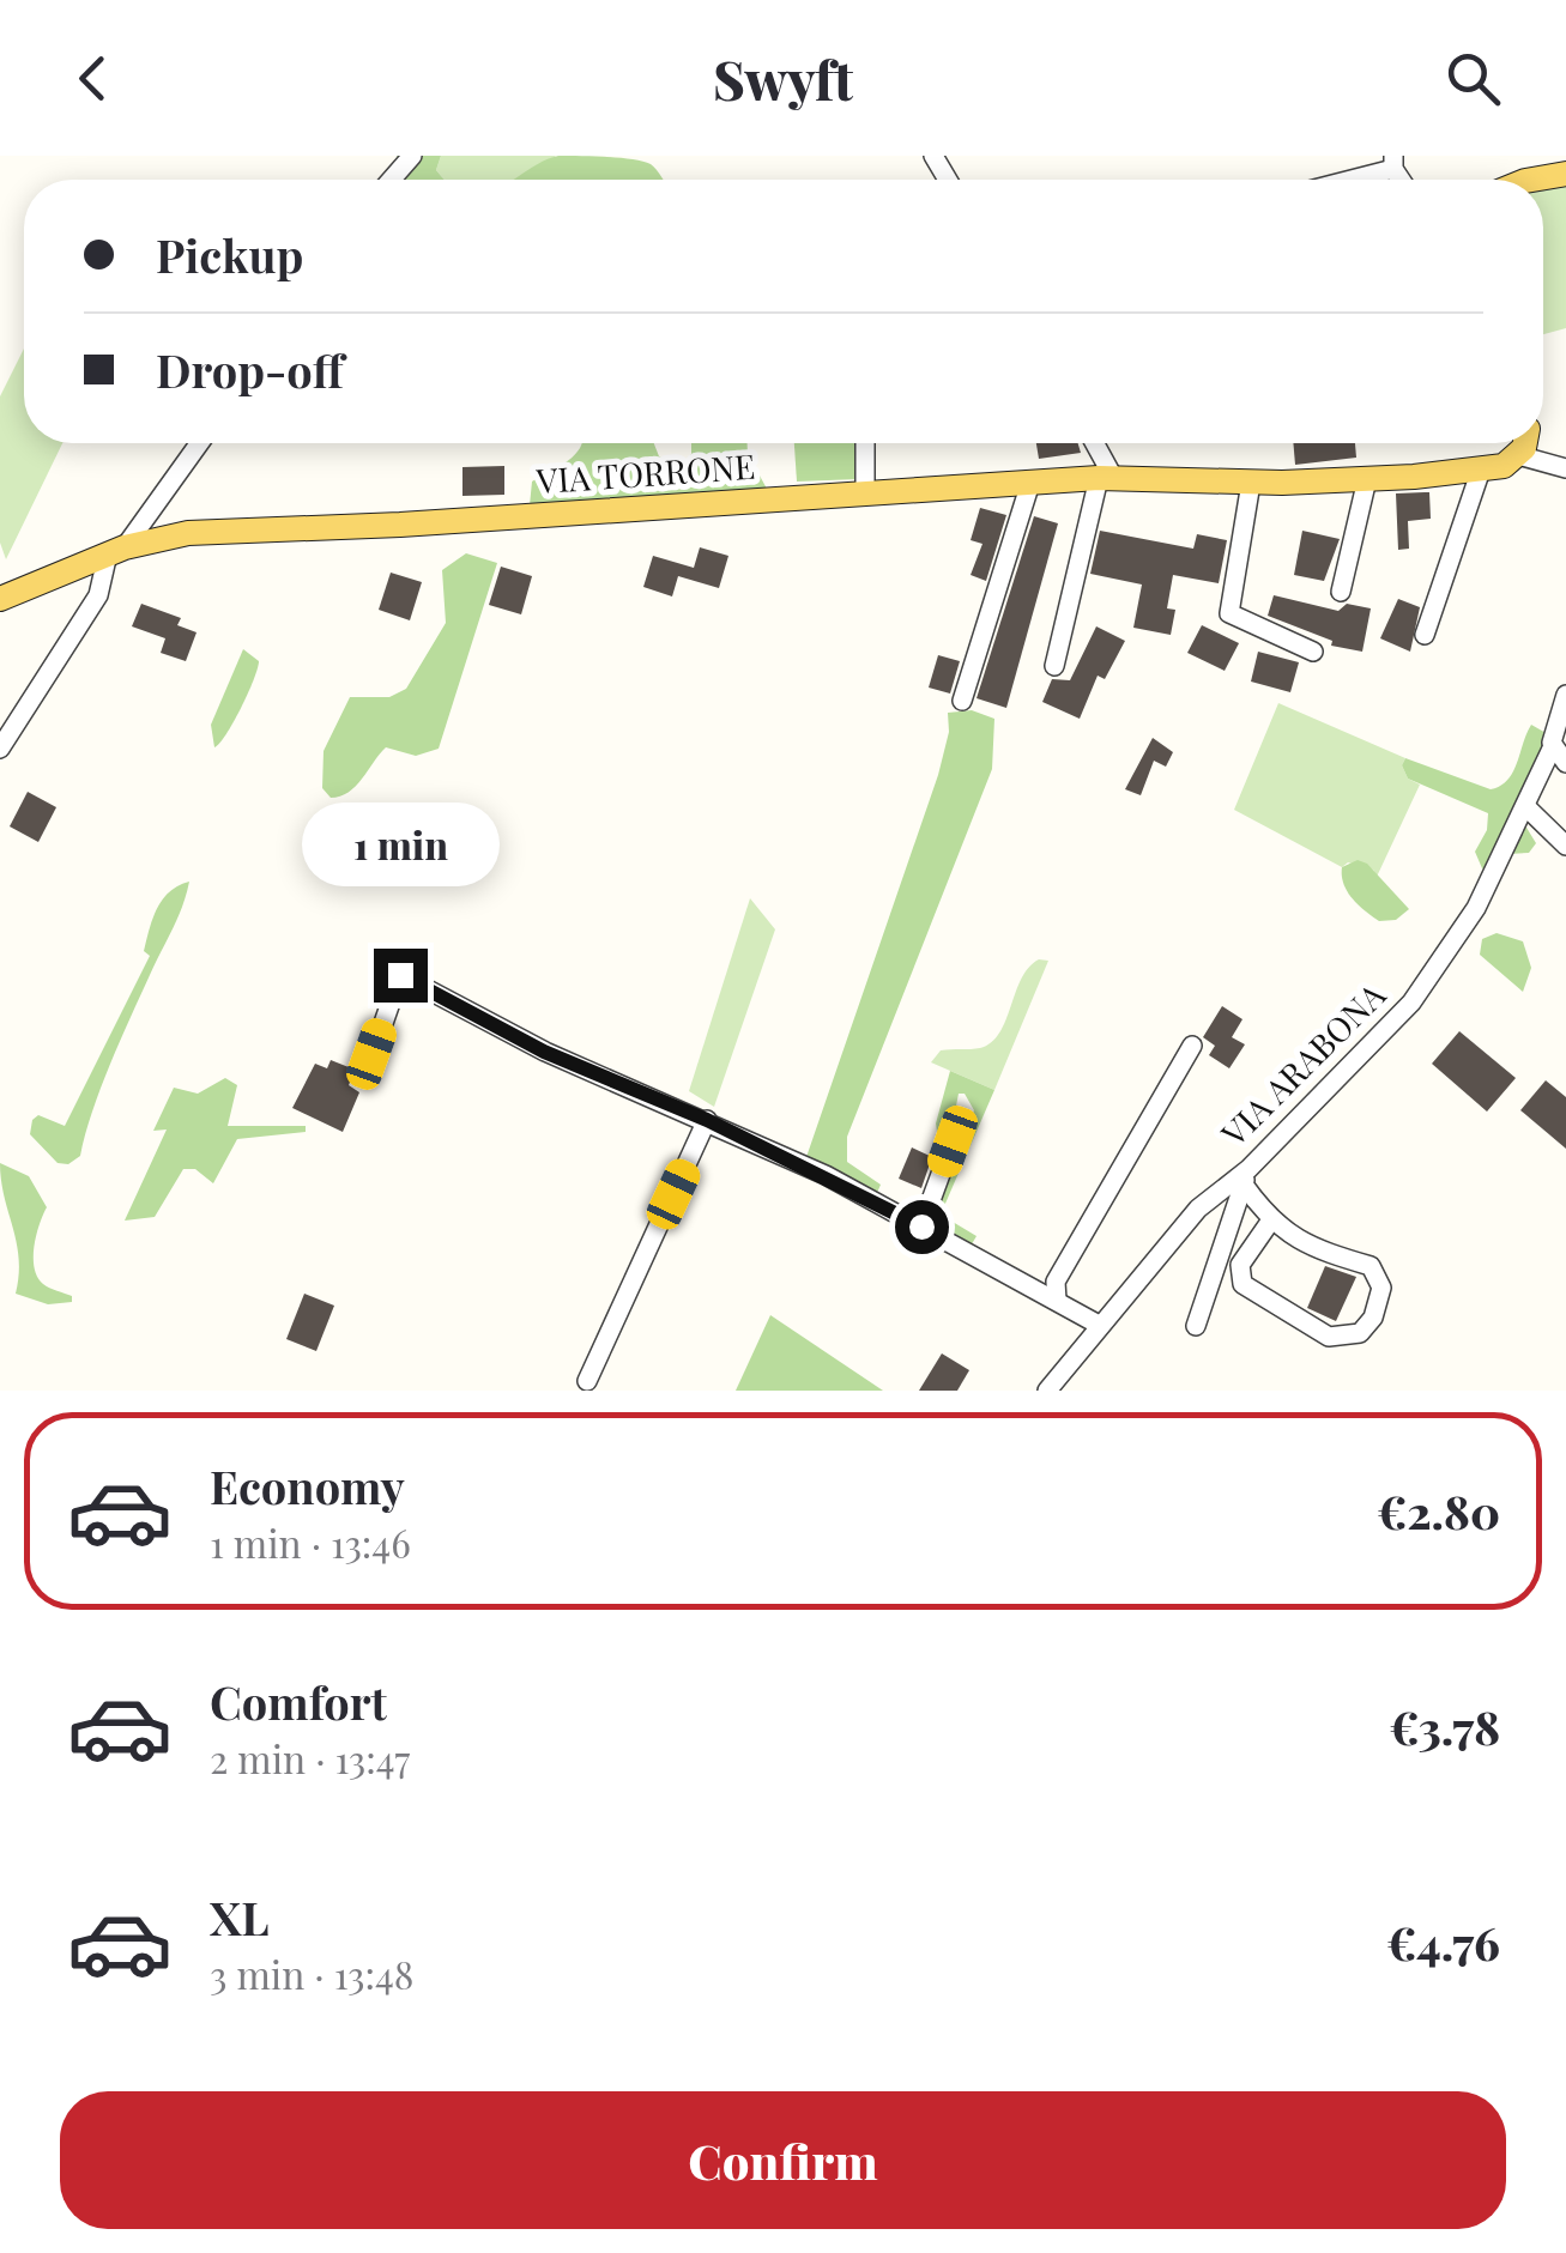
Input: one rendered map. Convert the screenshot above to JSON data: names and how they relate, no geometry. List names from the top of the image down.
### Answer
{
  "streets": {
    "main road": ["VIA TORRONE"],
    "street": ["VIA ARABONA"]
  },
  "page": {
    "header": "Swyft",
    "banner": ["Pickup", "Drop-off"],
    "bubble": "1 min",
    "list": [
      {
        "name": "Economy",
        "note": "1 min · 13:46",
        "value": "€2.80"
      },
      {
        "name": "Comfort",
        "note": "2 min · 13:47",
        "value": "€3.78"
      },
      {
        "name": "XL",
        "note": "3 min · 13:48",
        "value": "€4.76"
      }
    ],
    "buttons": "Confirm"
  }
}
